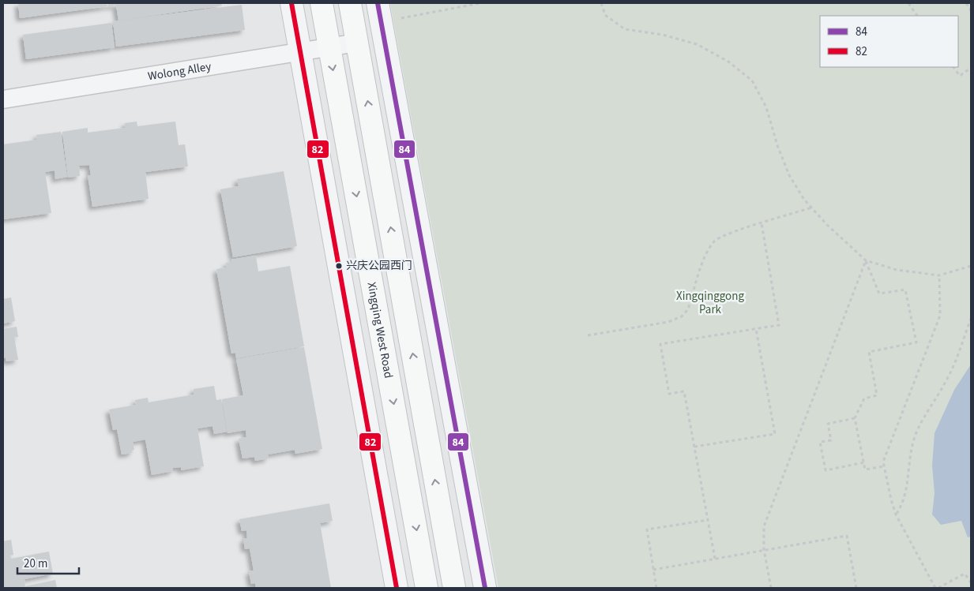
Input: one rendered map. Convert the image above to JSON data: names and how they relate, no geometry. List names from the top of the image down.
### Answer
{
  "streets": {
    "main road": ["Xingqing West Road"],
    "street": ["Wolong Alley"]
  },
  "crossings": [
    ["Wolong Alley", "Xingqing West Road"]
  ],
  "parks": ["Xingqinggong Park"],
  "places": ["兴庆公园西门"],
  "lines": ["transit line 84", "transit line 82"],
  "legend": ["84", "82"],
  "scale_bar": "20 m"
}
